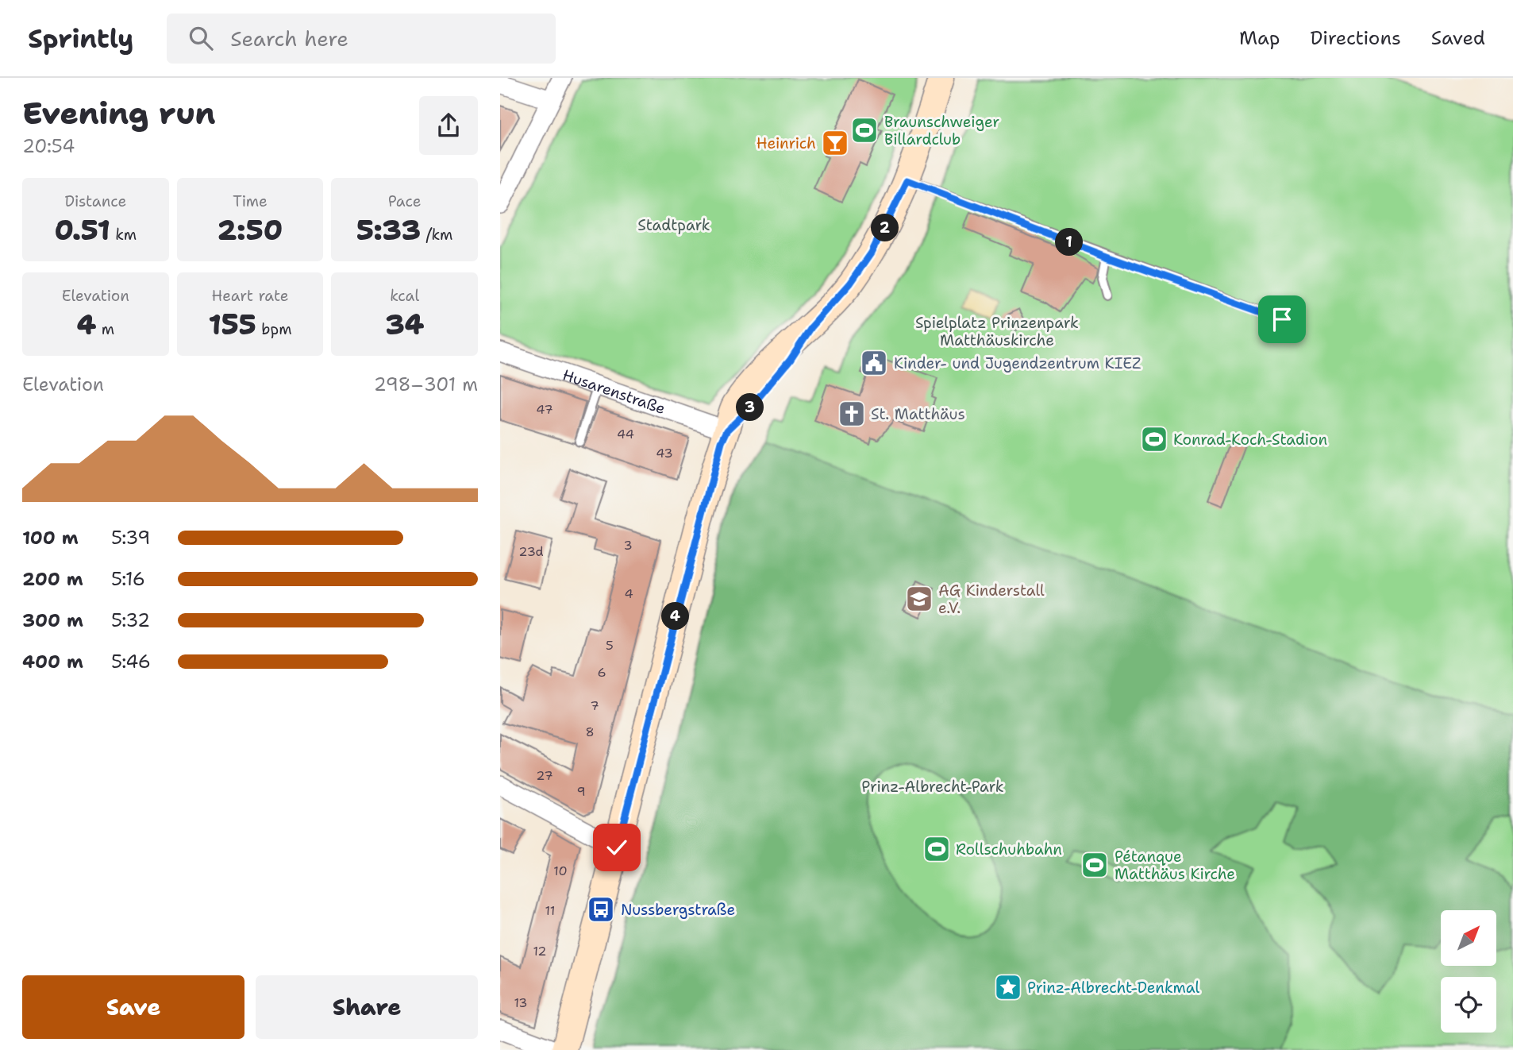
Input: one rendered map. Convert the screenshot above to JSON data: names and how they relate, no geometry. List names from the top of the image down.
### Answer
{
  "streets": {
    "street": ["Husarenstraße"]
  },
  "parks": ["Stadtpark", "Spielplatz Prinzenpark Matthäuskirche", "Prinz-Albrecht-Park"],
  "places": {
    "sports": [
      "Braunschweiger Billardclub",
      "Konrad-Koch-Stadion",
      "Rollschuhbahn",
      "Pétanque Matthäus Kirche"
    ],
    "bar": ["Heinrich"],
    "public building": ["Kinder- und Jugendzentrum KIEZ"],
    "church": ["St. Matthäus"],
    "school or university": ["AG Kinderstall e.V."],
    "bus stop": ["Nussbergstraße"],
    "place": ["Prinz-Albrecht-Denkmal"]
  },
  "house_numbers": [
    "47",
    "44",
    "43",
    "3",
    "23d",
    "4",
    "5",
    "6",
    "7",
    "8",
    "27",
    "9",
    "10",
    "11",
    "12",
    "13"
  ],
  "north": "top right",
  "page": {
    "header": "Sprintly",
    "search": "Search here",
    "nav": ["Map", "Directions", "Saved"],
    "heading": ["Evening run", "20:54"],
    "stats": [
      ["Distance", "0.51 km"],
      ["Time", "2:50"],
      ["Pace", "5:33 /km"],
      ["Elevation", "4 m"],
      ["Heart rate", "155 bpm"],
      ["kcal", "34"]
    ],
    "pins": [
      "2",
      "1",
      "3",
      "4"
    ],
    "chart": ["Elevation", "298–301 m"],
    "list": [
      {
        "name": "100 m",
        "note": "5:39"
      },
      {
        "name": "200 m",
        "note": "5:16"
      },
      {
        "name": "300 m",
        "note": "5:32"
      },
      {
        "name": "400 m",
        "note": "5:46"
      }
    ],
    "buttons": ["Save", "Share"]
  }
}
